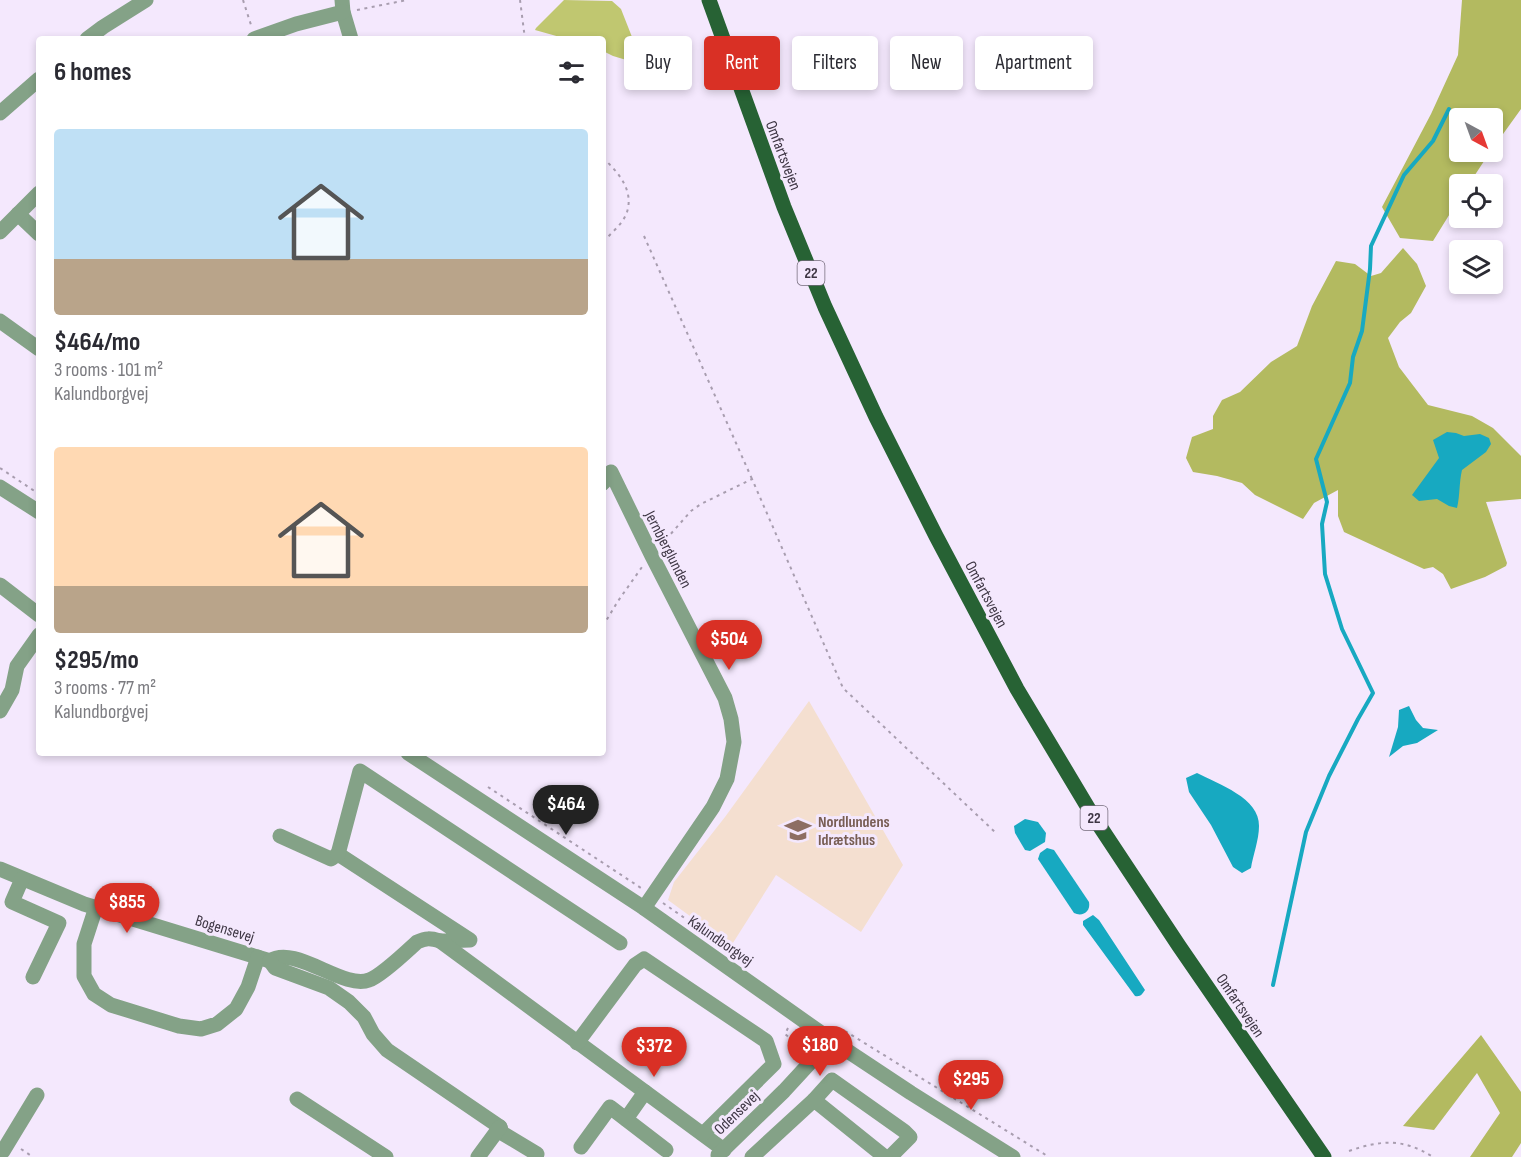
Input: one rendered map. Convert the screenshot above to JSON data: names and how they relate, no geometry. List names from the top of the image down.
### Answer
{
  "streets": {
    "main road": ["Omfartsvejen", "22"],
    "street": [
      "Jernbjerglunden",
      "Bogensevej",
      "Kalundborgvej",
      "Odensevej"
    ]
  },
  "crossings": [
    ["Jernbjerglunden", "Kalundborgvej"],
    ["Kalundborgvej", "Odensevej"]
  ],
  "places": {
    "school or university": ["Nordlundens Idrætshus"]
  },
  "north": "bottom right",
  "page": {
    "chip": [
      "Buy",
      "Rent",
      "Filters",
      "New",
      "Apartment"
    ],
    "heading": "6 homes",
    "list": [
      {
        "name": "$464/mo",
        "note": "3 rooms · 101 m² · Kalundborgvej"
      },
      {
        "name": "$295/mo",
        "note": "3 rooms · 77 m² · Kalundborgvej"
      }
    ],
    "price": [
      "$504",
      "$464",
      "$855",
      "$180",
      "$372",
      "$295"
    ]
  }
}
